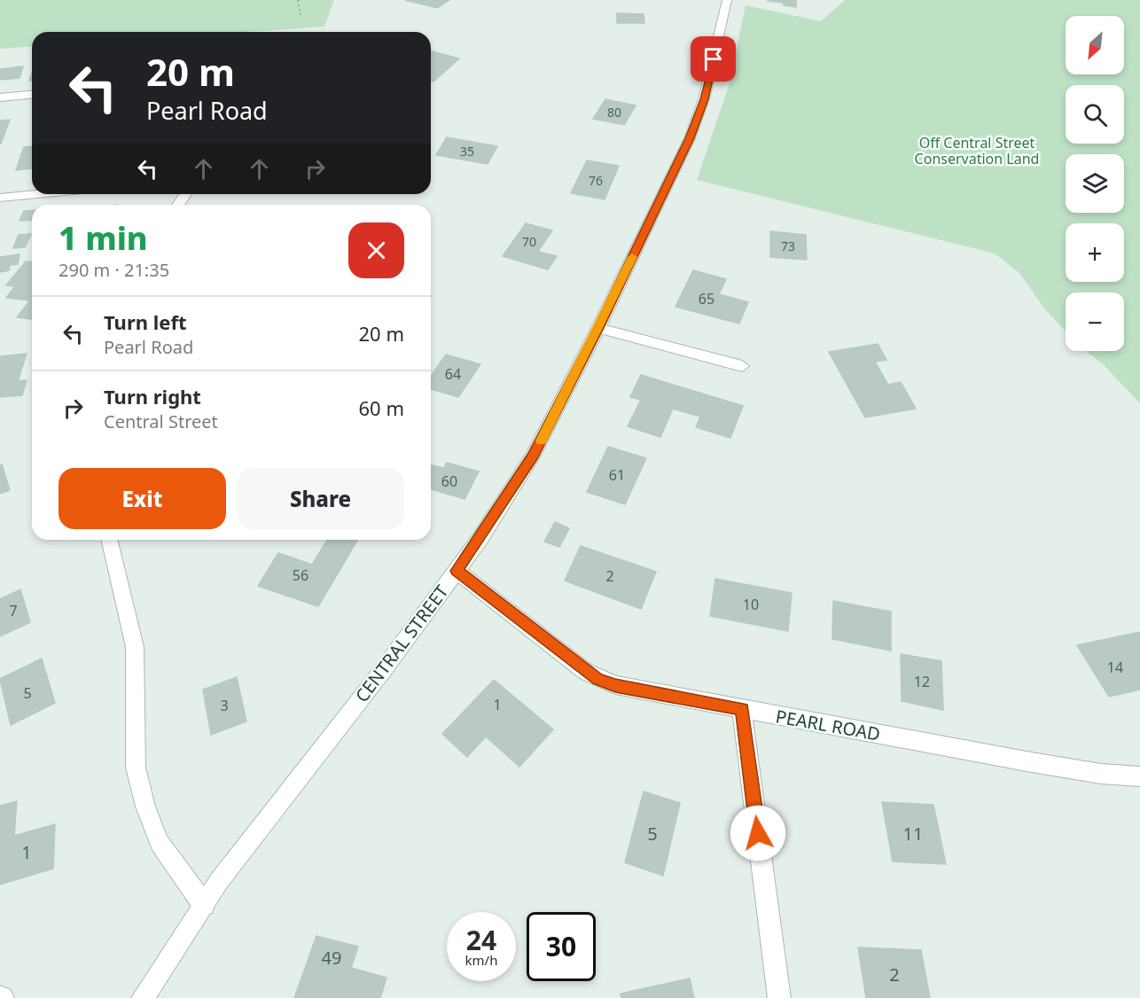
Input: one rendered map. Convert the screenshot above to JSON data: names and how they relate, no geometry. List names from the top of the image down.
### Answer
{
  "streets": {
    "street": ["CENTRAL STREET", "PEARL ROAD"]
  },
  "crossings": [
    ["CENTRAL STREET", "PEARL ROAD"]
  ],
  "parks": ["Off Central Street Conservation Land"],
  "house_numbers": [
    "80",
    "35",
    "76",
    "70",
    "73",
    "65",
    "64",
    "61",
    "60",
    "56",
    "2",
    "10",
    "7",
    "14",
    "12",
    "5",
    "1",
    "3",
    "5",
    "11",
    "1",
    "49",
    "2"
  ],
  "north": "bottom left",
  "page": {
    "map_buttons": ["+", "−"],
    "turn": ["20 m", "Pearl Road"],
    "heading": ["1 min", "290 m · 21:35"],
    "list": [
      {
        "name": "Turn left",
        "note": "Pearl Road",
        "value": "20 m"
      },
      {
        "name": "Turn right",
        "note": "Central Street",
        "value": "60 m"
      }
    ],
    "buttons": ["Exit", "Share"],
    "speed": "24 km/h",
    "limit": "30"
  }
}
